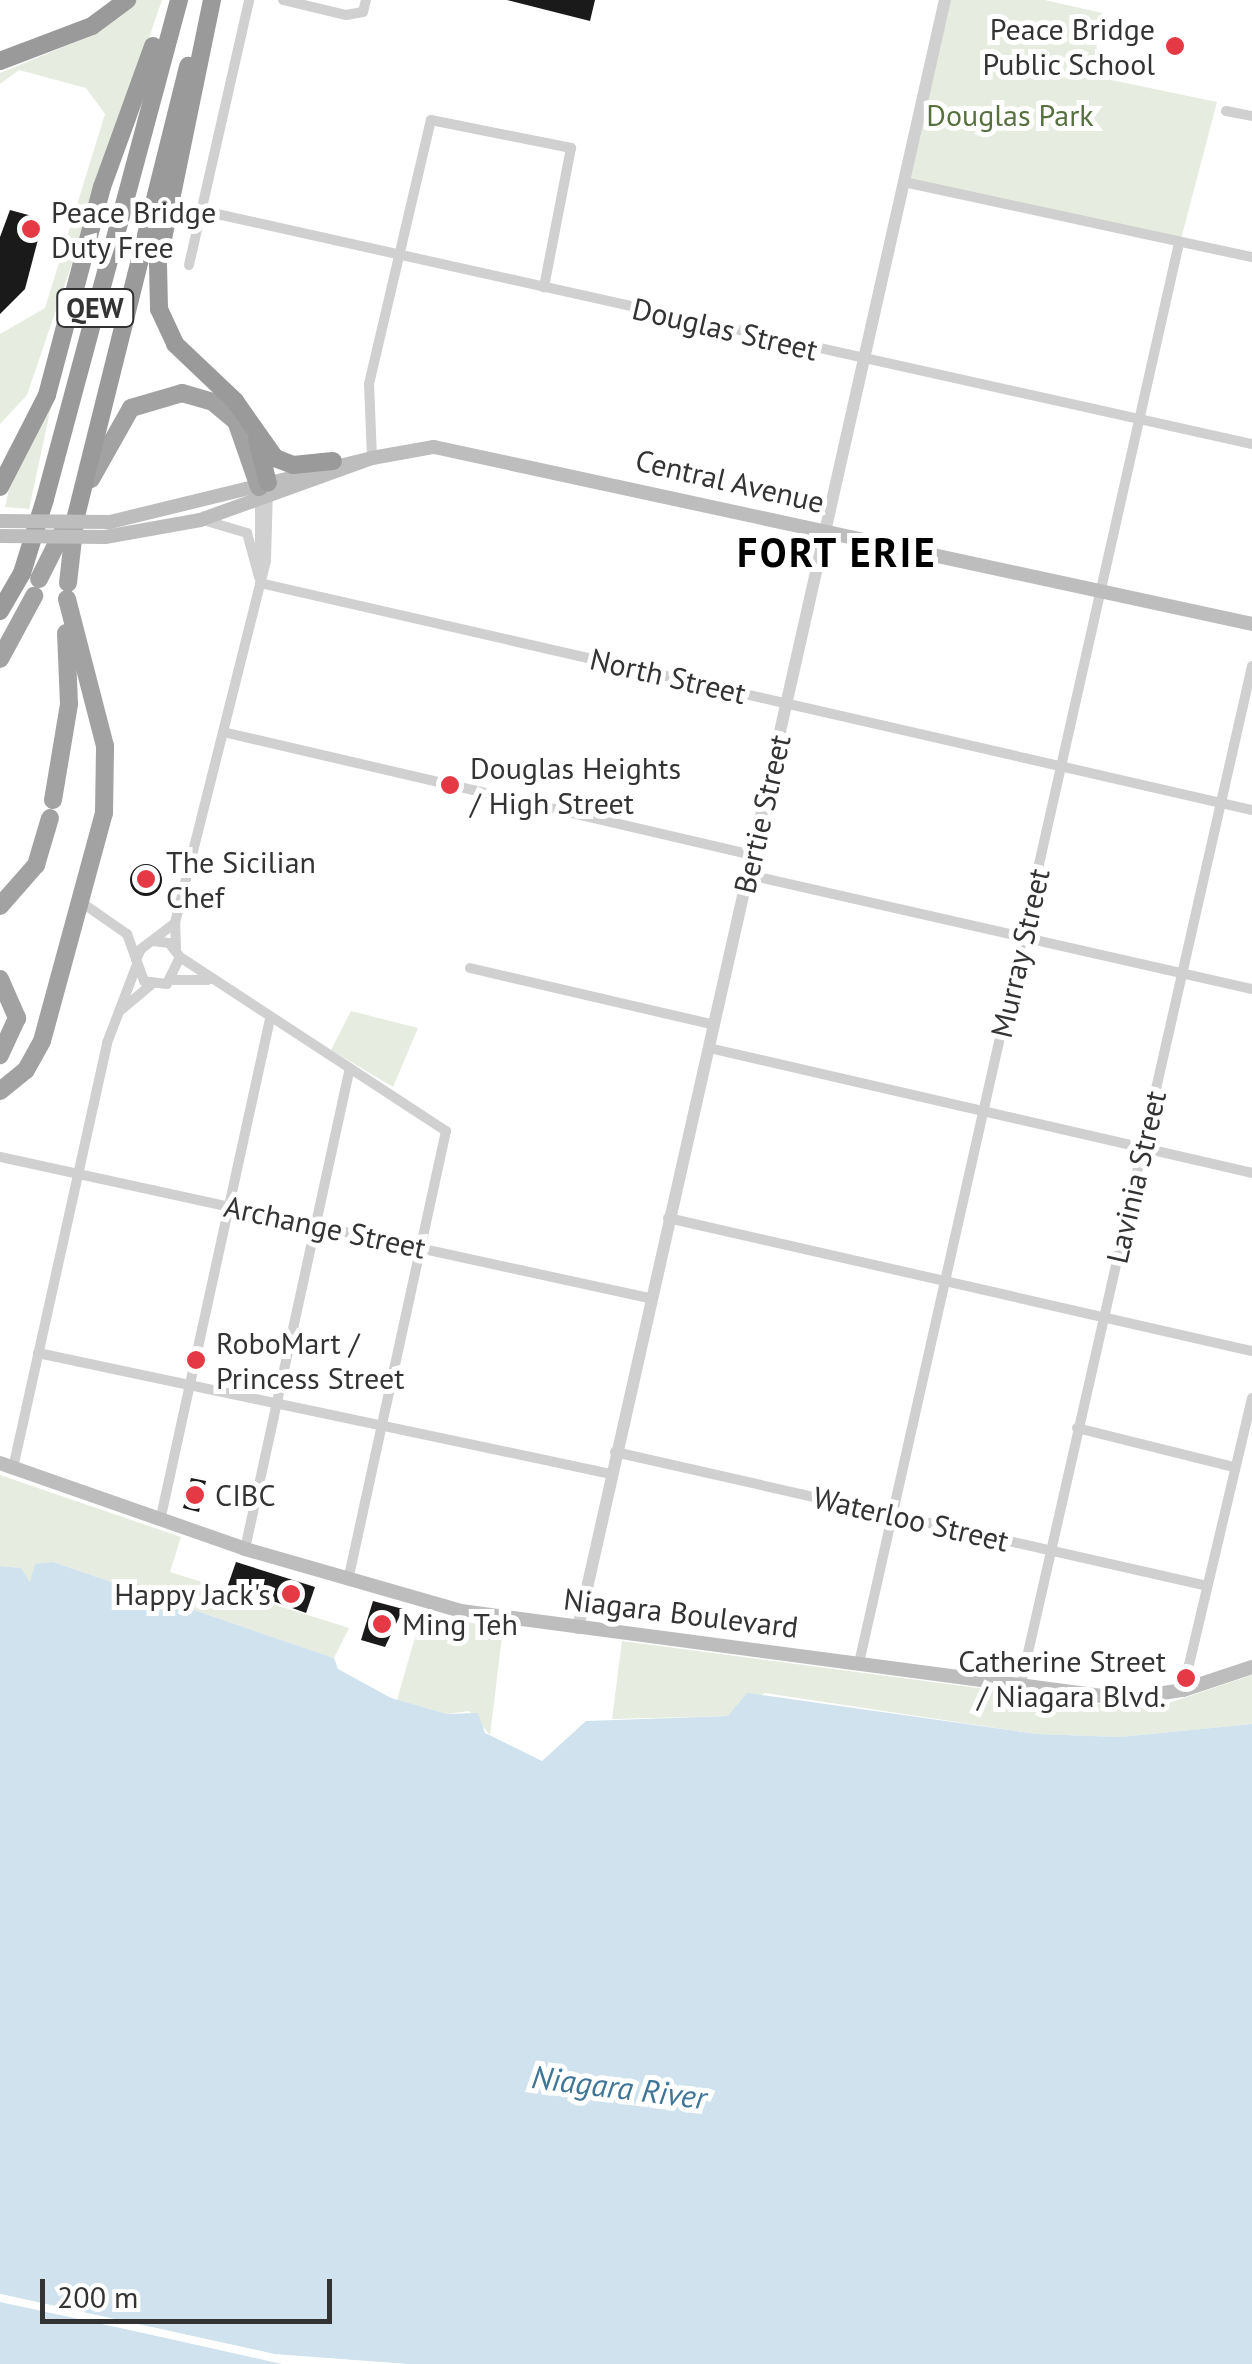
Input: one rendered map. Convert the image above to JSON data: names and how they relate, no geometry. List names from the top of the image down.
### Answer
{
  "streets": {
    "highway": ["QEW"],
    "main road": ["Central Avenue", "Niagara Boulevard"],
    "street": [
      "Douglas Street",
      "North Street",
      "Bertie Street",
      "Murray Street",
      "Lavinia Street",
      "Archange Street",
      "Waterloo Street"
    ]
  },
  "crossings": [
    ["Douglas Street", "Bertie Street"],
    ["Douglas Street", "Murray Street"],
    ["Central Avenue", "Bertie Street"],
    ["Central Avenue", "Murray Street"],
    ["North Street", "Bertie Street"],
    ["North Street", "Murray Street"],
    ["North Street", "Lavinia Street"],
    ["Bertie Street", "Archange Street"],
    ["Bertie Street", "Waterloo Street"],
    ["Bertie Street", "Niagara Boulevard"],
    ["Murray Street", "Waterloo Street"],
    ["Murray Street", "Niagara Boulevard"],
    ["Lavinia Street", "Waterloo Street"],
    ["Lavinia Street", "Niagara Boulevard"]
  ],
  "districts": ["FORT ERIE"],
  "water": ["Niagara River"],
  "parks": ["Douglas Park"],
  "places": [
    "Peace Bridge Public School",
    "Peace Bridge Duty Free",
    "Douglas Heights / High Street",
    "The Sicilian Chef",
    "RoboMart / Princess Street",
    "CIBC",
    "Happy Jack's",
    "Ming Teh",
    "Catherine Street / Niagara Blvd."
  ],
  "scale_bar": "200 m"
}
